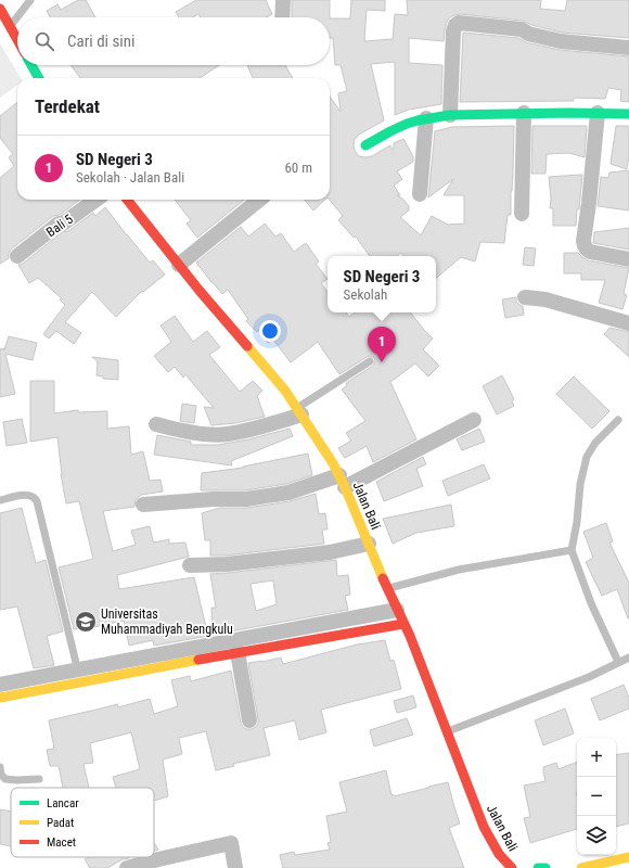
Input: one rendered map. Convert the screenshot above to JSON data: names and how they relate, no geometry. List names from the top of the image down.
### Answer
{
  "streets": {
    "street": ["Bali 5", "Jalan Bali"]
  },
  "places": {
    "school or university": ["Universitas Muhammadiyah Bengkulu"]
  },
  "legend": ["Lancar", "Padat", "Macet"],
  "page": {
    "search": "Cari di sini",
    "heading": "Terdekat",
    "list": [
      {
        "mark": "1",
        "name": "SD Negeri 3",
        "note": "Sekolah · Jalan Bali",
        "value": "60 m"
      }
    ],
    "popup": ["SD Negeri 3", "Sekolah"],
    "pins": "1",
    "map_buttons": ["+", "−"]
  }
}
